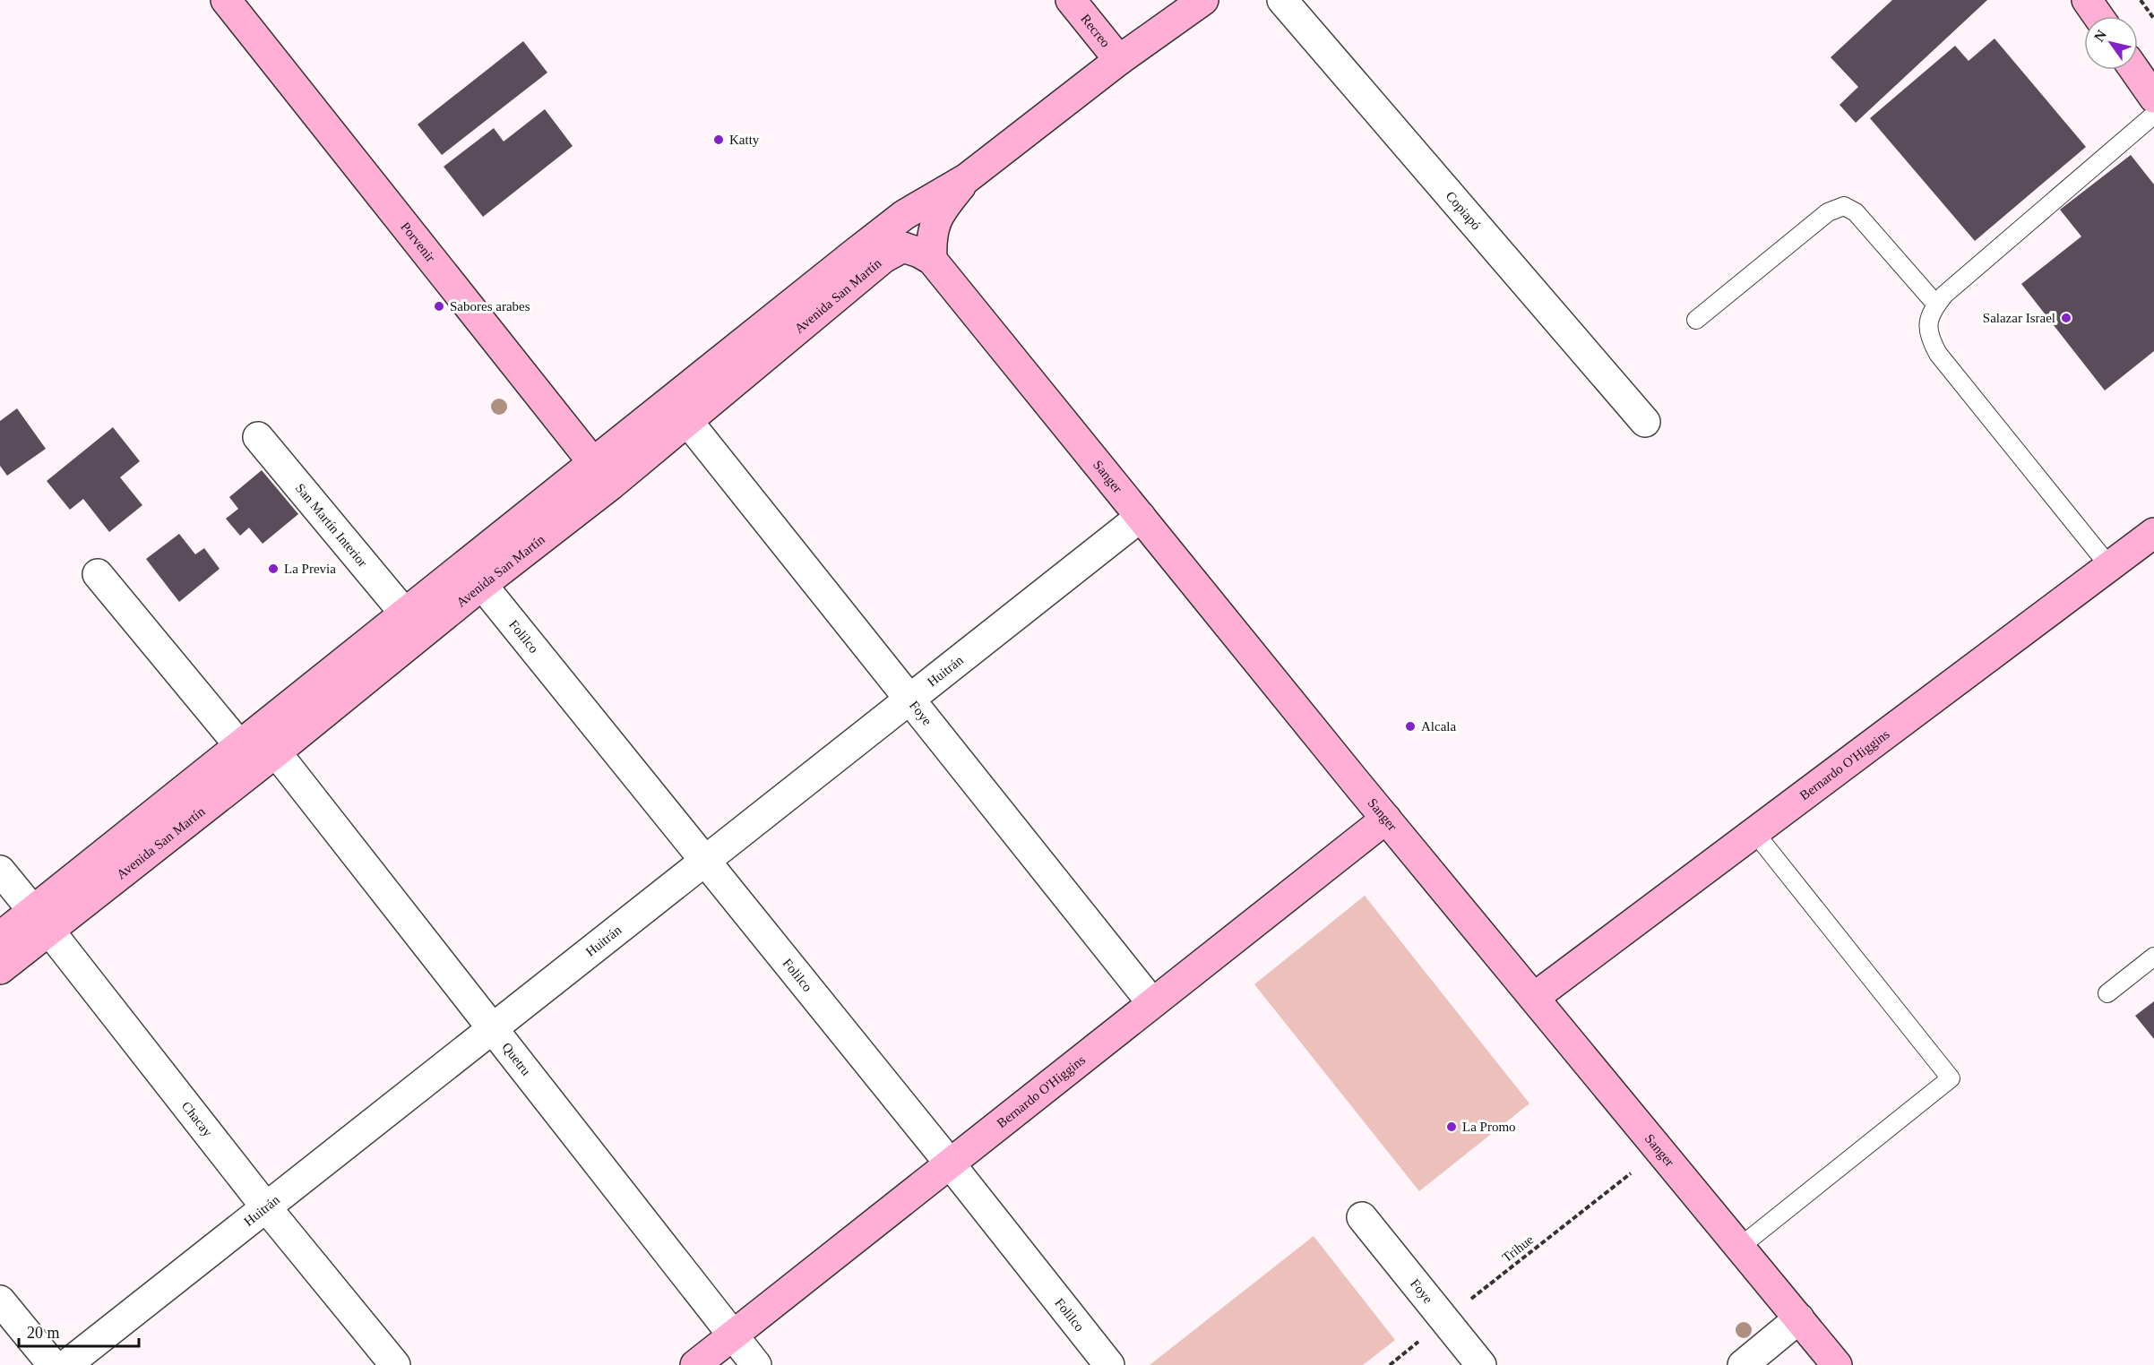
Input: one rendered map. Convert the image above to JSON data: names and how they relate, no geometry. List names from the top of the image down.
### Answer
{
  "streets": {
    "main road": [
      "Recreo",
      "Porvenir",
      "Avenida San Martín",
      "Sanger",
      "Bernardo O'Higgins"
    ],
    "street": [
      "Copiapó",
      "San Martín Interior",
      "Folilco",
      "Huitrán",
      "Foye",
      "Quetru",
      "Chacay"
    ],
    "path": ["Trihue"]
  },
  "crossings": [
    ["Recreo", "Avenida San Martín"],
    ["Porvenir", "Avenida San Martín"],
    ["Avenida San Martín", "Sanger"],
    ["Avenida San Martín", "San Martín Interior"],
    ["Avenida San Martín", "Folilco"],
    ["Avenida San Martín", "Foye"],
    ["Avenida San Martín", "Quetru"],
    ["Avenida San Martín", "Chacay"],
    ["Sanger", "Huitrán"],
    ["Sanger", "Bernardo O'Higgins"],
    ["Sanger", "Trihue"],
    ["Folilco", "Huitrán"],
    ["Folilco", "Bernardo O'Higgins"],
    ["Huitrán", "Foye"],
    ["Huitrán", "Quetru"],
    ["Huitrán", "Chacay"],
    ["Foye", "Bernardo O'Higgins"],
    ["Foye", "Trihue"],
    ["Bernardo O'Higgins", "Quetru"]
  ],
  "places": [
    "Katty",
    "Sabores arabes",
    "Salazar Israel",
    "La Previa",
    "Alcala",
    "La Promo"
  ],
  "scale_bar": "20 m",
  "north": "top left"
}
